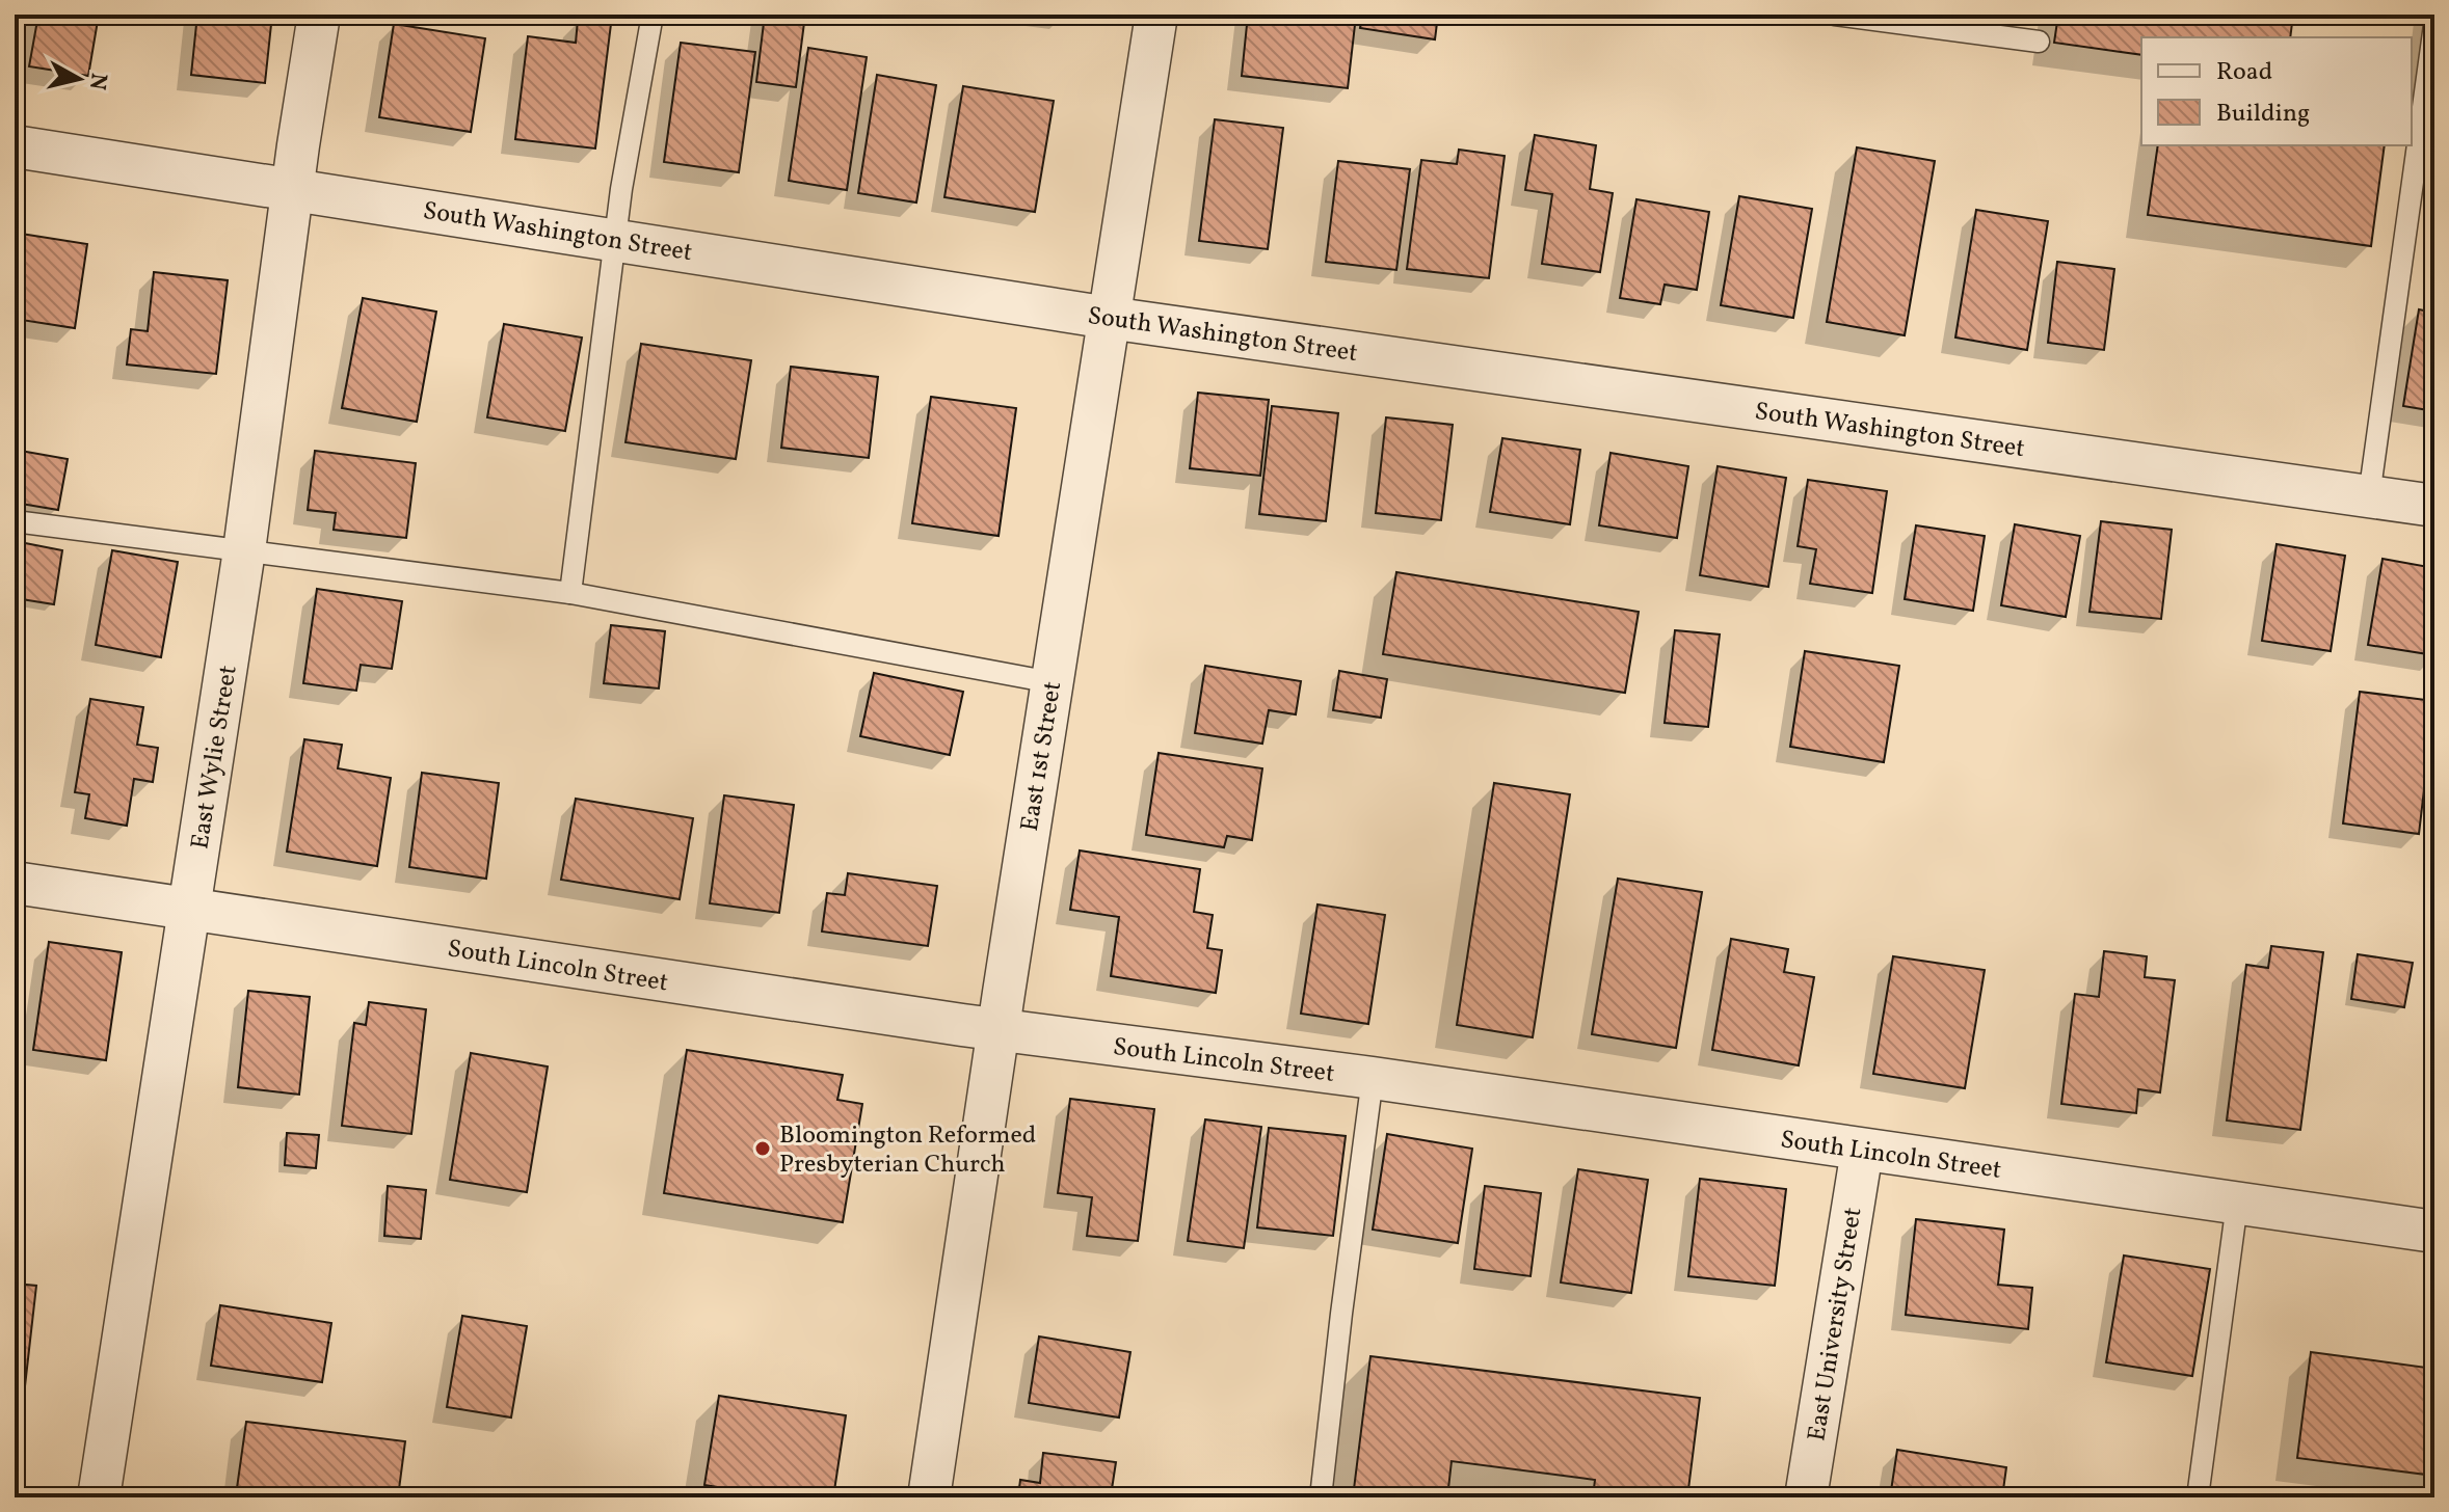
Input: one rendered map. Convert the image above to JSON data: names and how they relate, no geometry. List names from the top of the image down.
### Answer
{
  "streets": {
    "street": [
      "South Washington Street",
      "East 1st Street",
      "East Wylie Street",
      "South Lincoln Street",
      "East University Street"
    ]
  },
  "crossings": [
    ["South Washington Street", "East 1st Street"],
    ["South Washington Street", "East Wylie Street"],
    ["East 1st Street", "South Lincoln Street"],
    ["East Wylie Street", "South Lincoln Street"],
    ["South Lincoln Street", "East University Street"]
  ],
  "places": ["Bloomington Reformed Presbyterian Church"],
  "legend": ["Road", "Building"],
  "north": "right"
}
